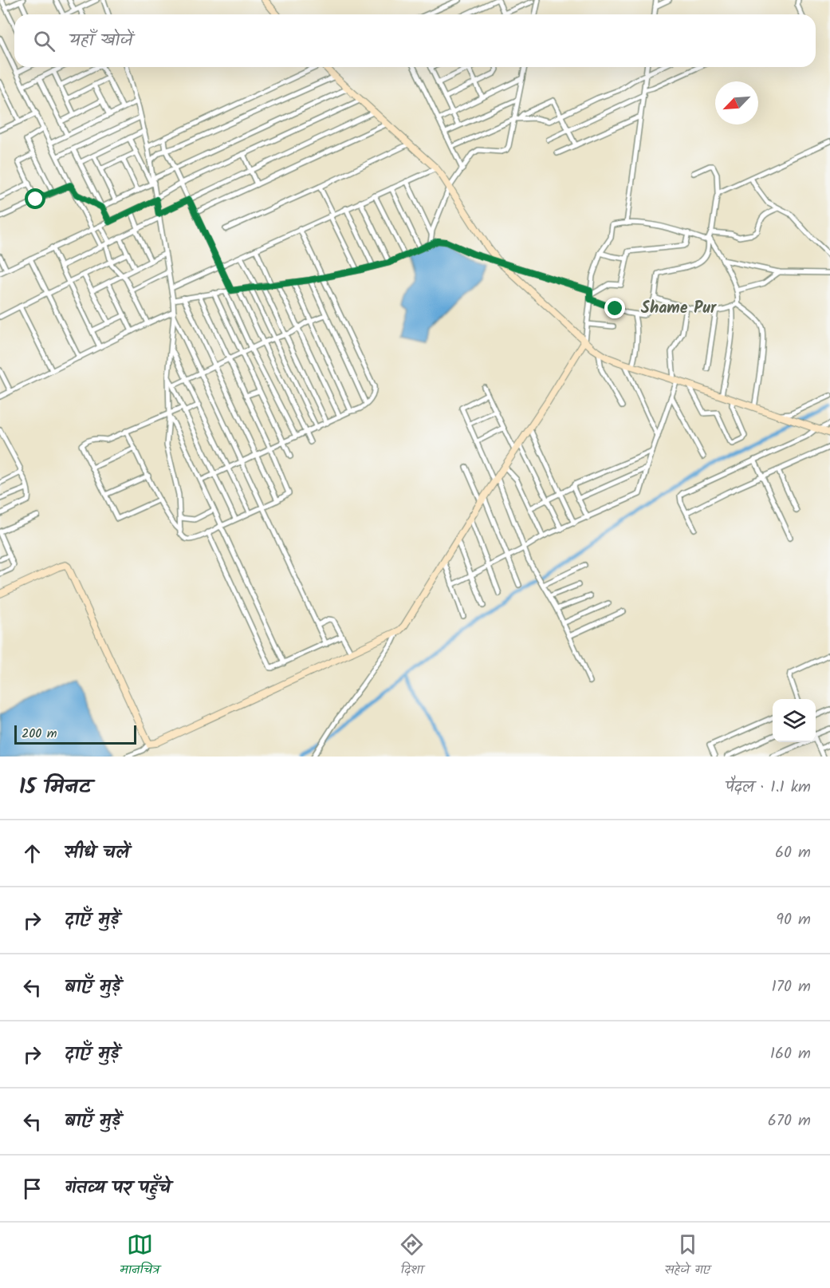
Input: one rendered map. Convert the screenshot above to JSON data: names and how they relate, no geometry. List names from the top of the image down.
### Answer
{
  "districts": ["Shame Pur"],
  "scale_bar": "200 m",
  "north": "bottom left",
  "page": {
    "search": "यहाँ खोजें",
    "scale": "200 m",
    "heading": ["15 मिनट", "पैदल · 1.1 km"],
    "list": [
      ["सीधे चलें", "60 m"],
      ["दाएँ मुड़ें", "90 m"],
      ["बाएँ मुड़ें", "170 m"],
      ["दाएँ मुड़ें", "160 m"],
      ["बाएँ मुड़ें", "670 m"],
      "गंतव्य पर पहुँचे"
    ],
    "nav": ["मानचित्र", "दिशा", "सहेजे गए"]
  }
}
